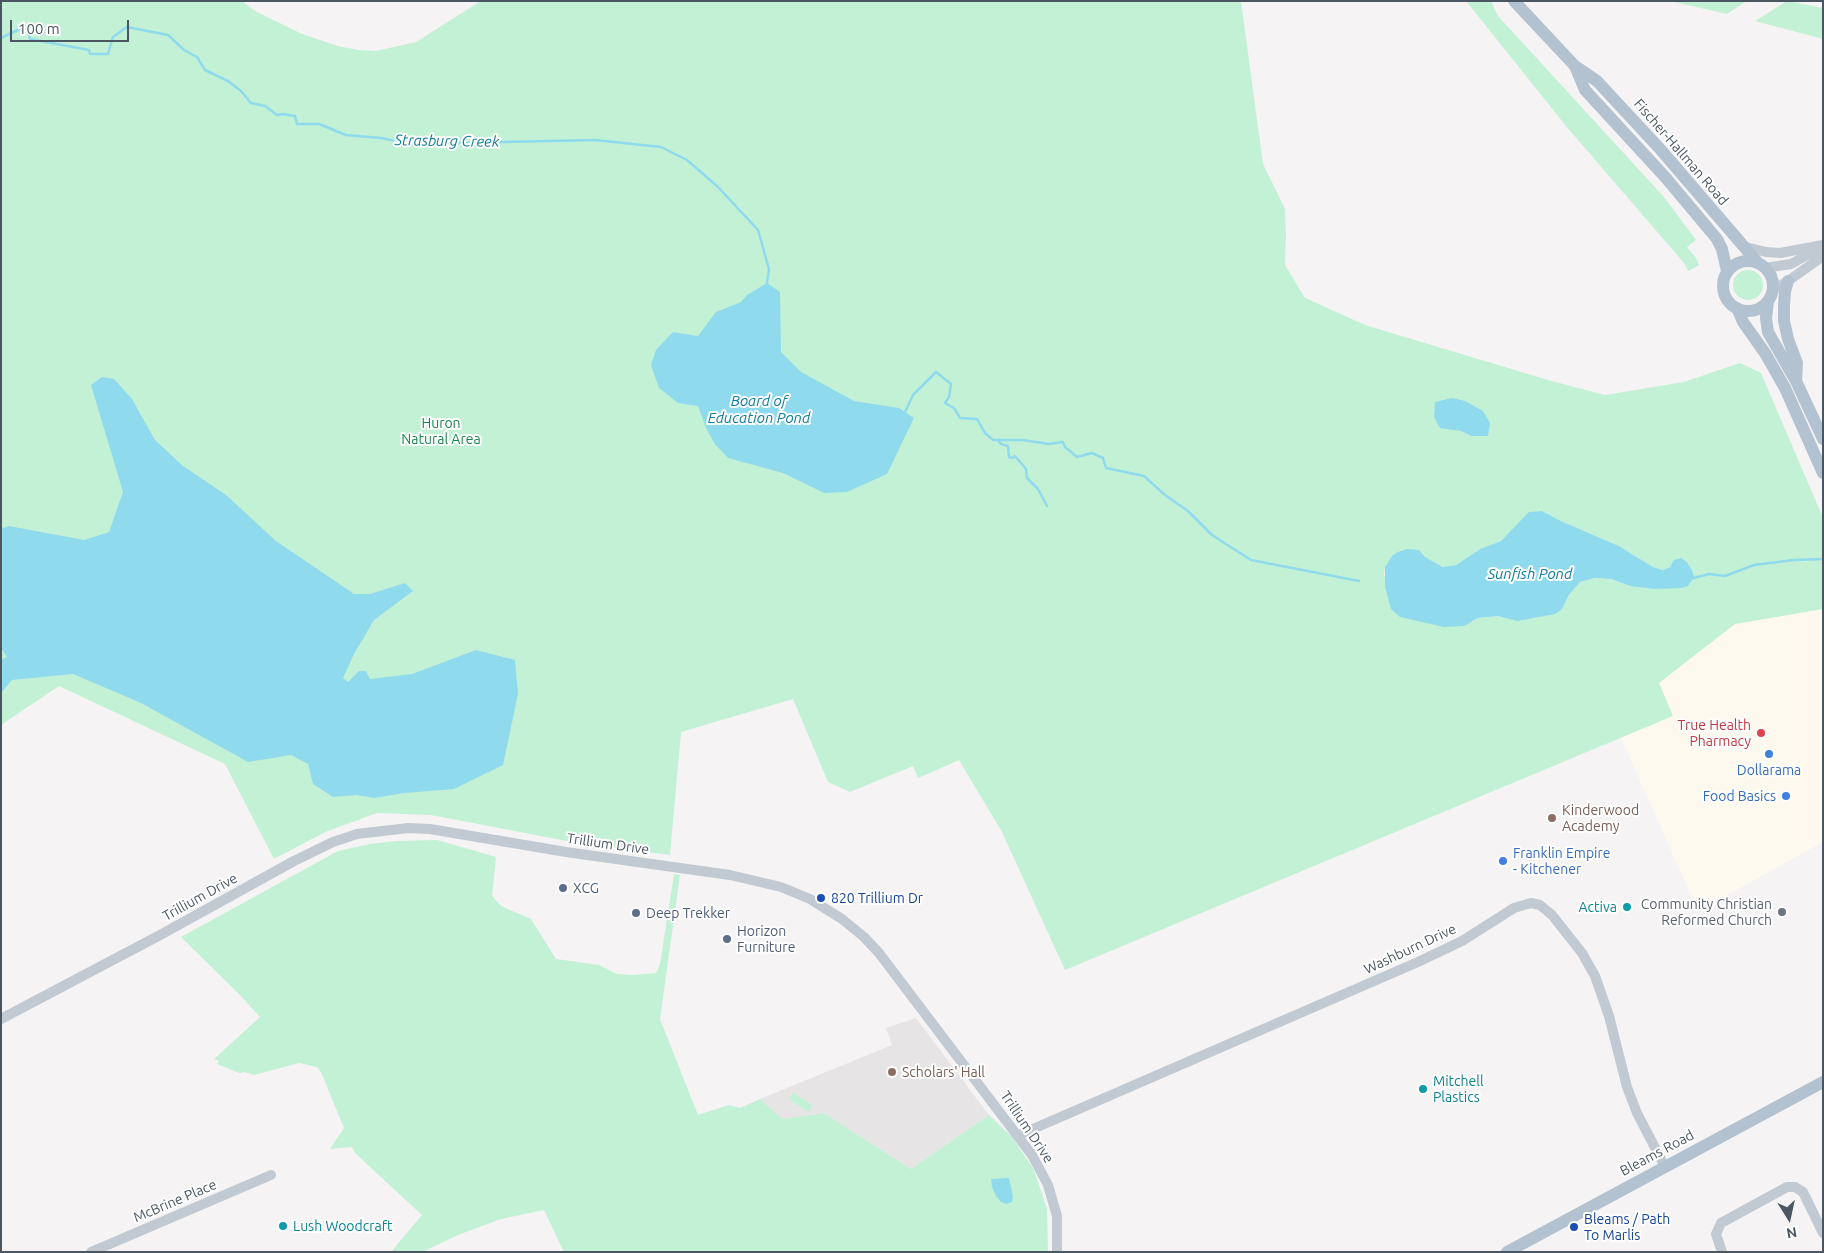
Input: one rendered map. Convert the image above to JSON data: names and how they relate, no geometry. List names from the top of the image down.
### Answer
{
  "streets": {
    "main road": ["Fischer-Hallman Road", "Bleams Road"],
    "street": ["Trillium Drive", "Washburn Drive", "McBrine Place"]
  },
  "crossings": [
    ["Trillium Drive", "Washburn Drive"],
    ["Washburn Drive", "Bleams Road"]
  ],
  "water": ["Strasburg Creek", "Board of Education Pond", "Sunfish Pond"],
  "parks": ["Huron Natural Area"],
  "places": [
    "True Health Pharmacy",
    "Dollarama",
    "Food Basics",
    "Kinderwood Academy",
    "Franklin Empire - Kitchener",
    "XCG",
    "820 Trillium Dr",
    "Activa",
    "Community Christian Reformed Church",
    "Deep Trekker",
    "Horizon Furniture",
    "Scholars' Hall",
    "Mitchell Plastics",
    "Lush Woodcraft",
    "Bleams / Path To Marlis"
  ],
  "scale_bar": "100 m",
  "north": "bottom"
}
